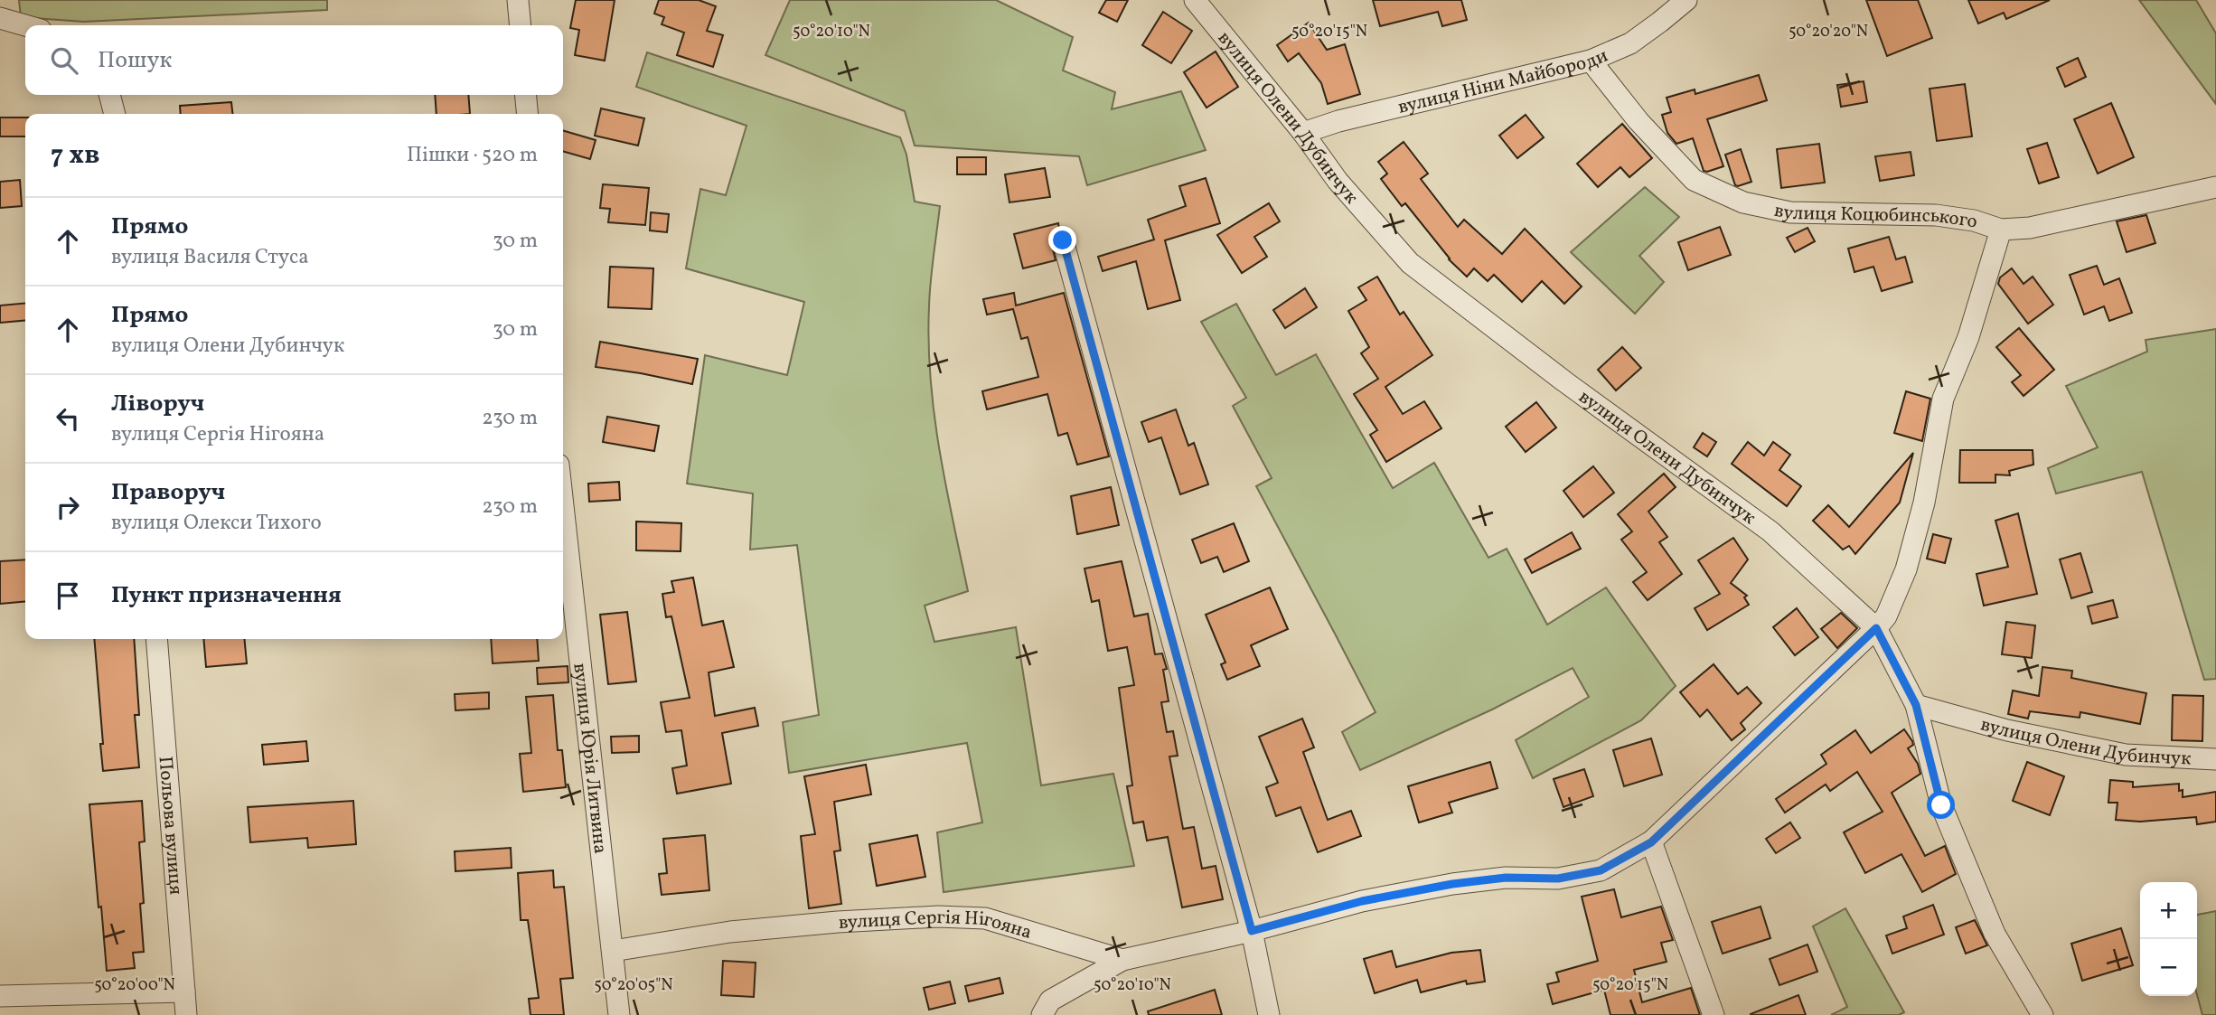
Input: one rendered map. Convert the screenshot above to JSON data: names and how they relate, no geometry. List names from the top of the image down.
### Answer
{
  "streets": {
    "street": [
      "вулиця Ніни Майбороди",
      "вулиця Олени Дубинчук",
      "вулиця Коцюбинського",
      "вулиця Юрія Литвина",
      "Польова вулиця",
      "вулиця Сергія Нігояна"
    ]
  },
  "crossings": [
    ["вулиця Ніни Майбороди", "вулиця Олени Дубинчук"],
    ["вулиця Ніни Майбороди", "вулиця Коцюбинського"],
    ["вулиця Олени Дубинчук", "вулиця Сергія Нігояна"],
    ["вулиця Коцюбинського", "вулиця Сергія Нігояна"],
    ["вулиця Юрія Литвина", "вулиця Сергія Нігояна"]
  ],
  "page": {
    "search": "Пошук",
    "heading": ["7 хв", "Пішки · 520 m"],
    "list": [
      ["Прямо", "вулиця Василя Стуса", "30 m"],
      ["Прямо", "вулиця Олени Дубинчук", "30 m"],
      ["Ліворуч", "вулиця Сергія Нігояна", "230 m"],
      ["Праворуч", "вулиця Олекси Тихого", "230 m"],
      "Пункт призначення"
    ],
    "map_buttons": ["+", "−"]
  },
  "coordinates": [
    "50°20'10\"N",
    "50°20'15\"N",
    "50°20'20\"N",
    "50°20'00\"N",
    "50°20'05\"N"
  ]
}
